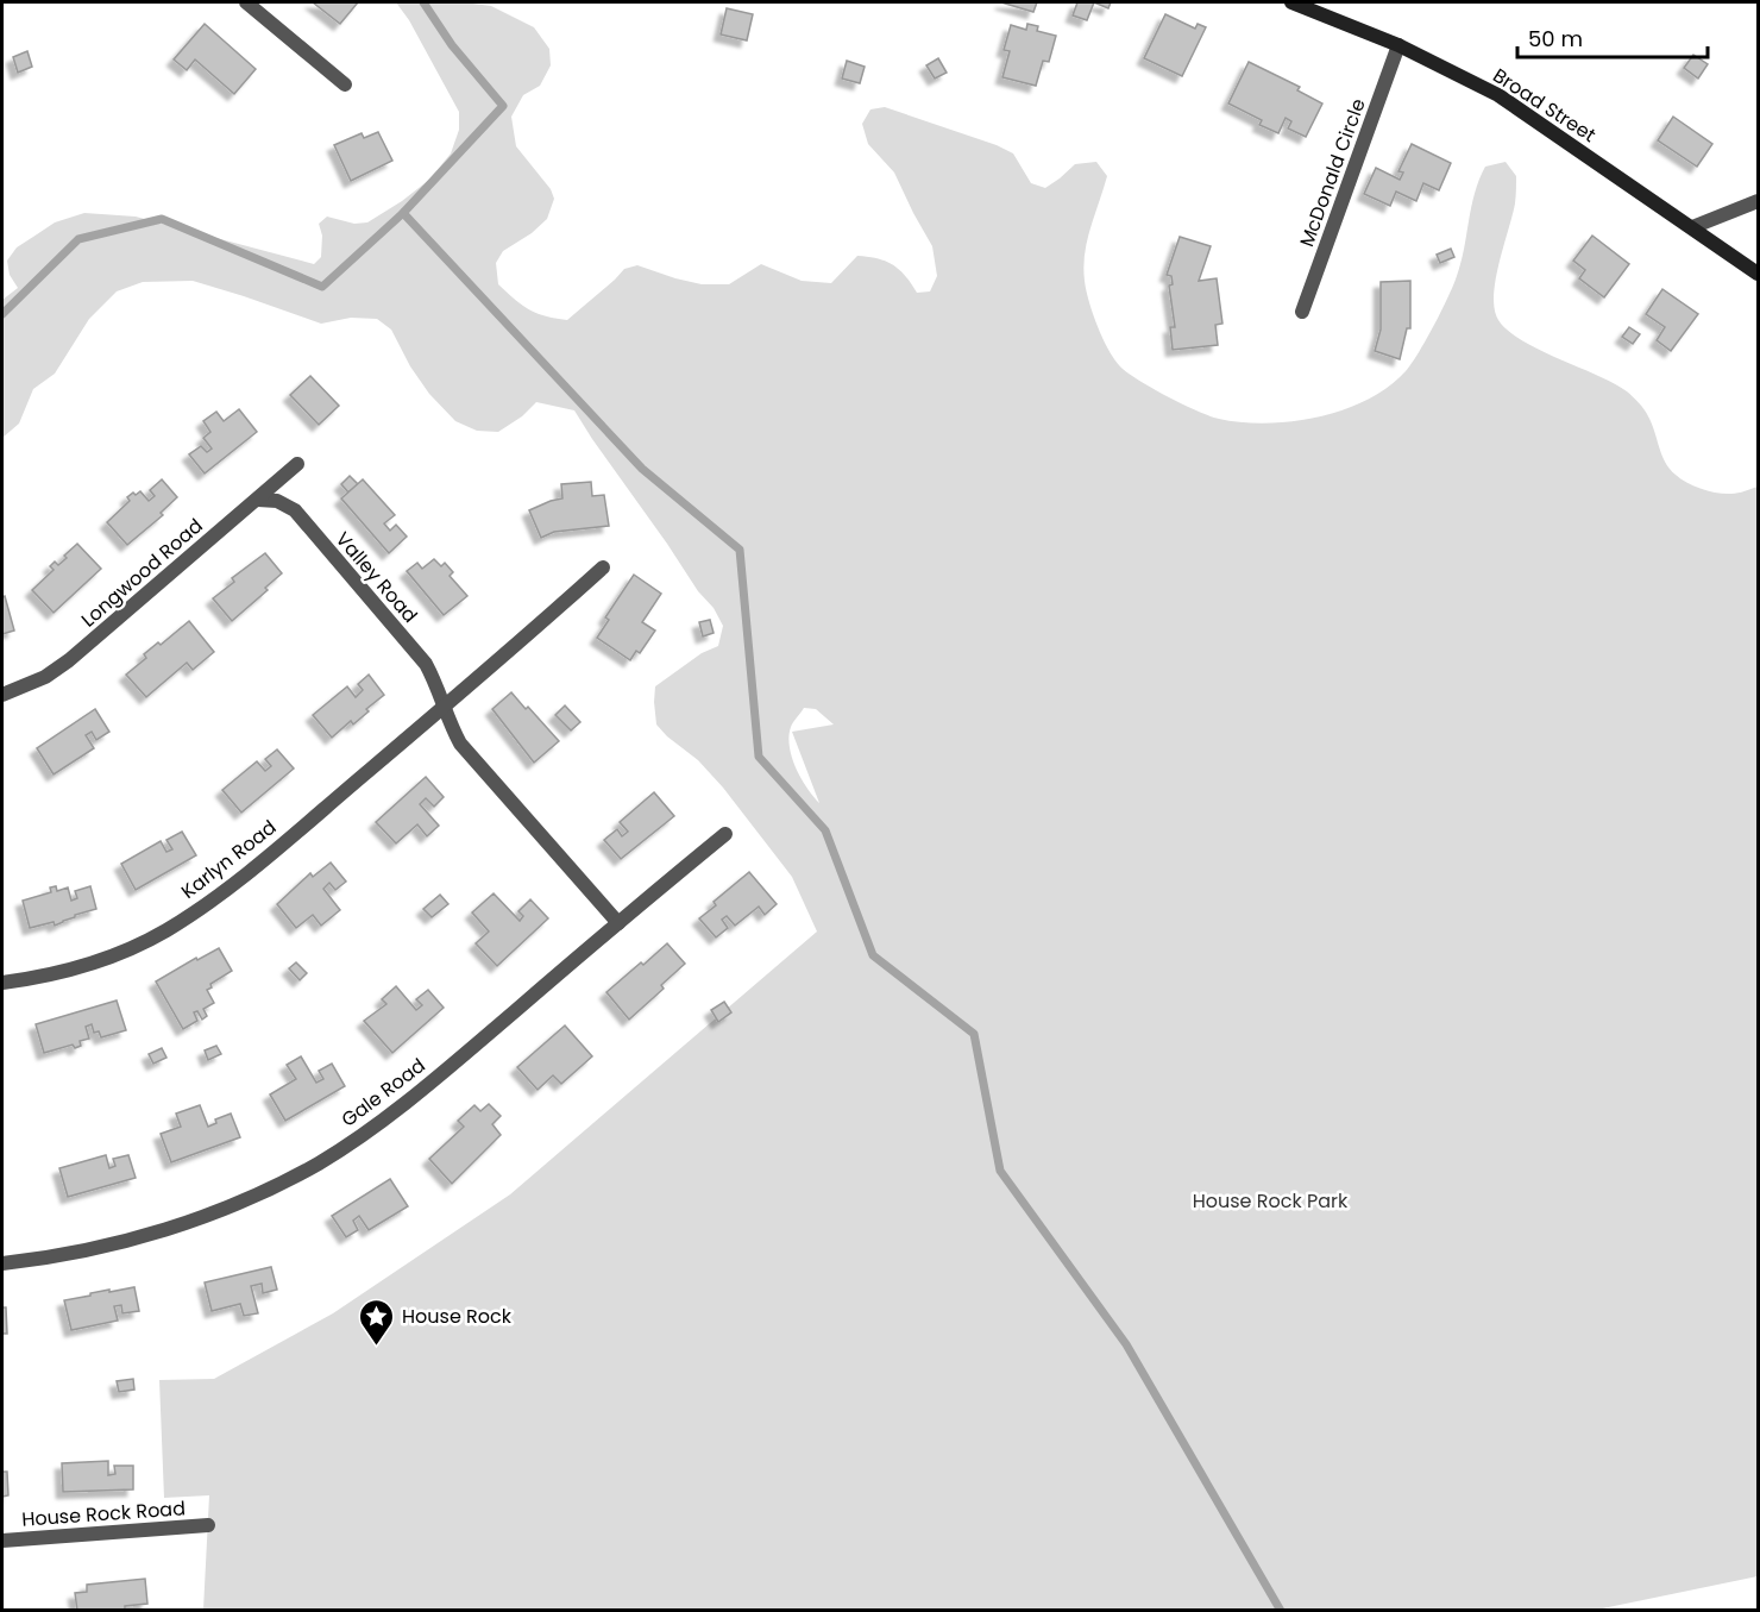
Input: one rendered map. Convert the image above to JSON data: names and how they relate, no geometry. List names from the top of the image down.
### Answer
{
  "streets": {
    "main road": ["Broad Street"],
    "street": [
      "McDonald Circle",
      "Longwood Road",
      "Valley Road",
      "Karlyn Road",
      "Gale Road",
      "House Rock Road"
    ]
  },
  "crossings": [
    ["Broad Street", "McDonald Circle"],
    ["Longwood Road", "Valley Road"],
    ["Valley Road", "Karlyn Road"],
    ["Valley Road", "Gale Road"]
  ],
  "parks": ["House Rock Park"],
  "places": {
    "place": ["House Rock"]
  },
  "scale_bar": "50 m"
}
